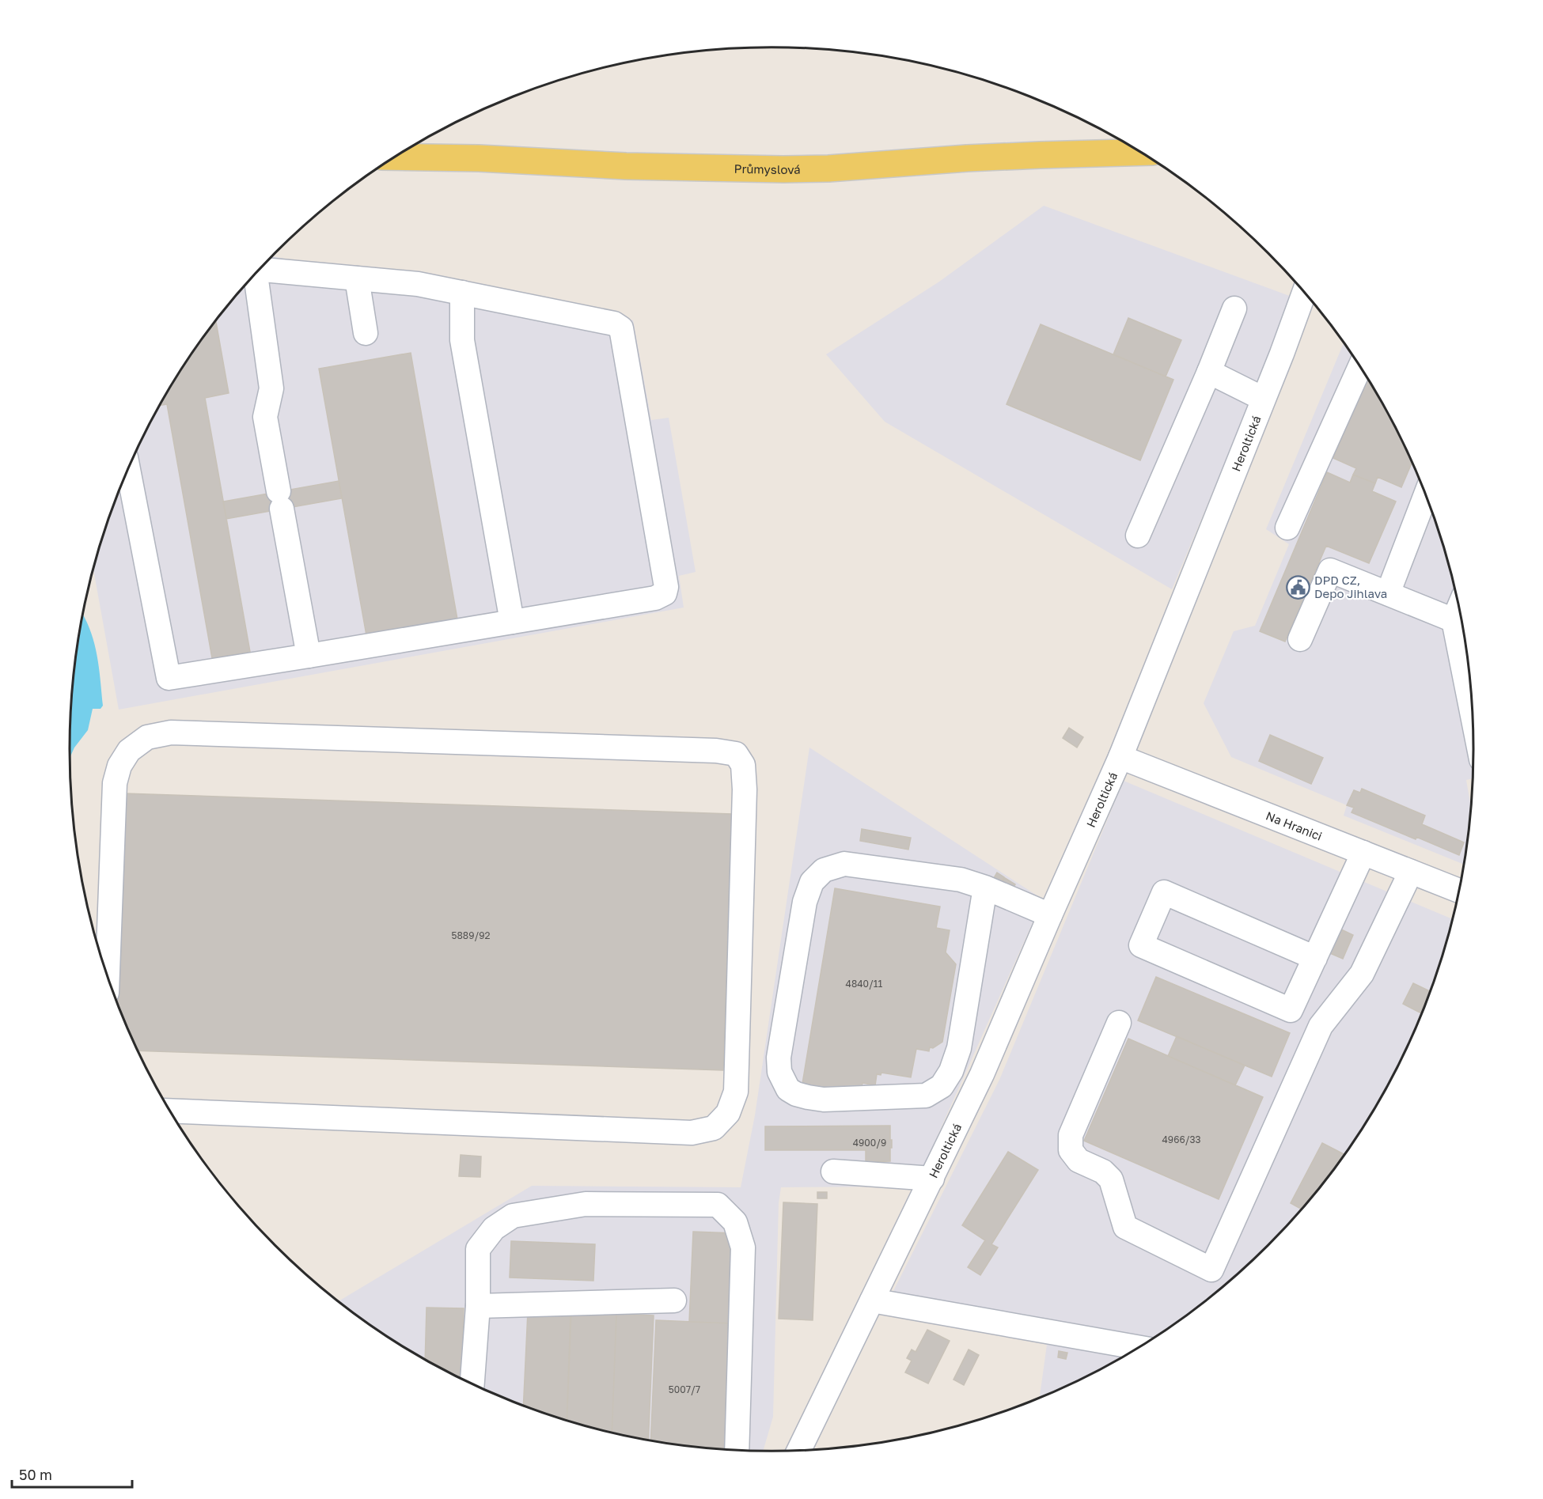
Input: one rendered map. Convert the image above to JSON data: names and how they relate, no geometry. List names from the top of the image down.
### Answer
{
  "streets": {
    "main road": ["Průmyslová"],
    "street": ["Heroltická", "Na Hranici"]
  },
  "crossings": [
    ["Heroltická", "Na Hranici"]
  ],
  "places": {
    "public building": ["DPD CZ, Depo Jihlava"]
  },
  "house_numbers": [
    "5889/92",
    "4840/11",
    "4966/33",
    "4900/9",
    "5007/7"
  ],
  "scale_bar": "50 m"
}
